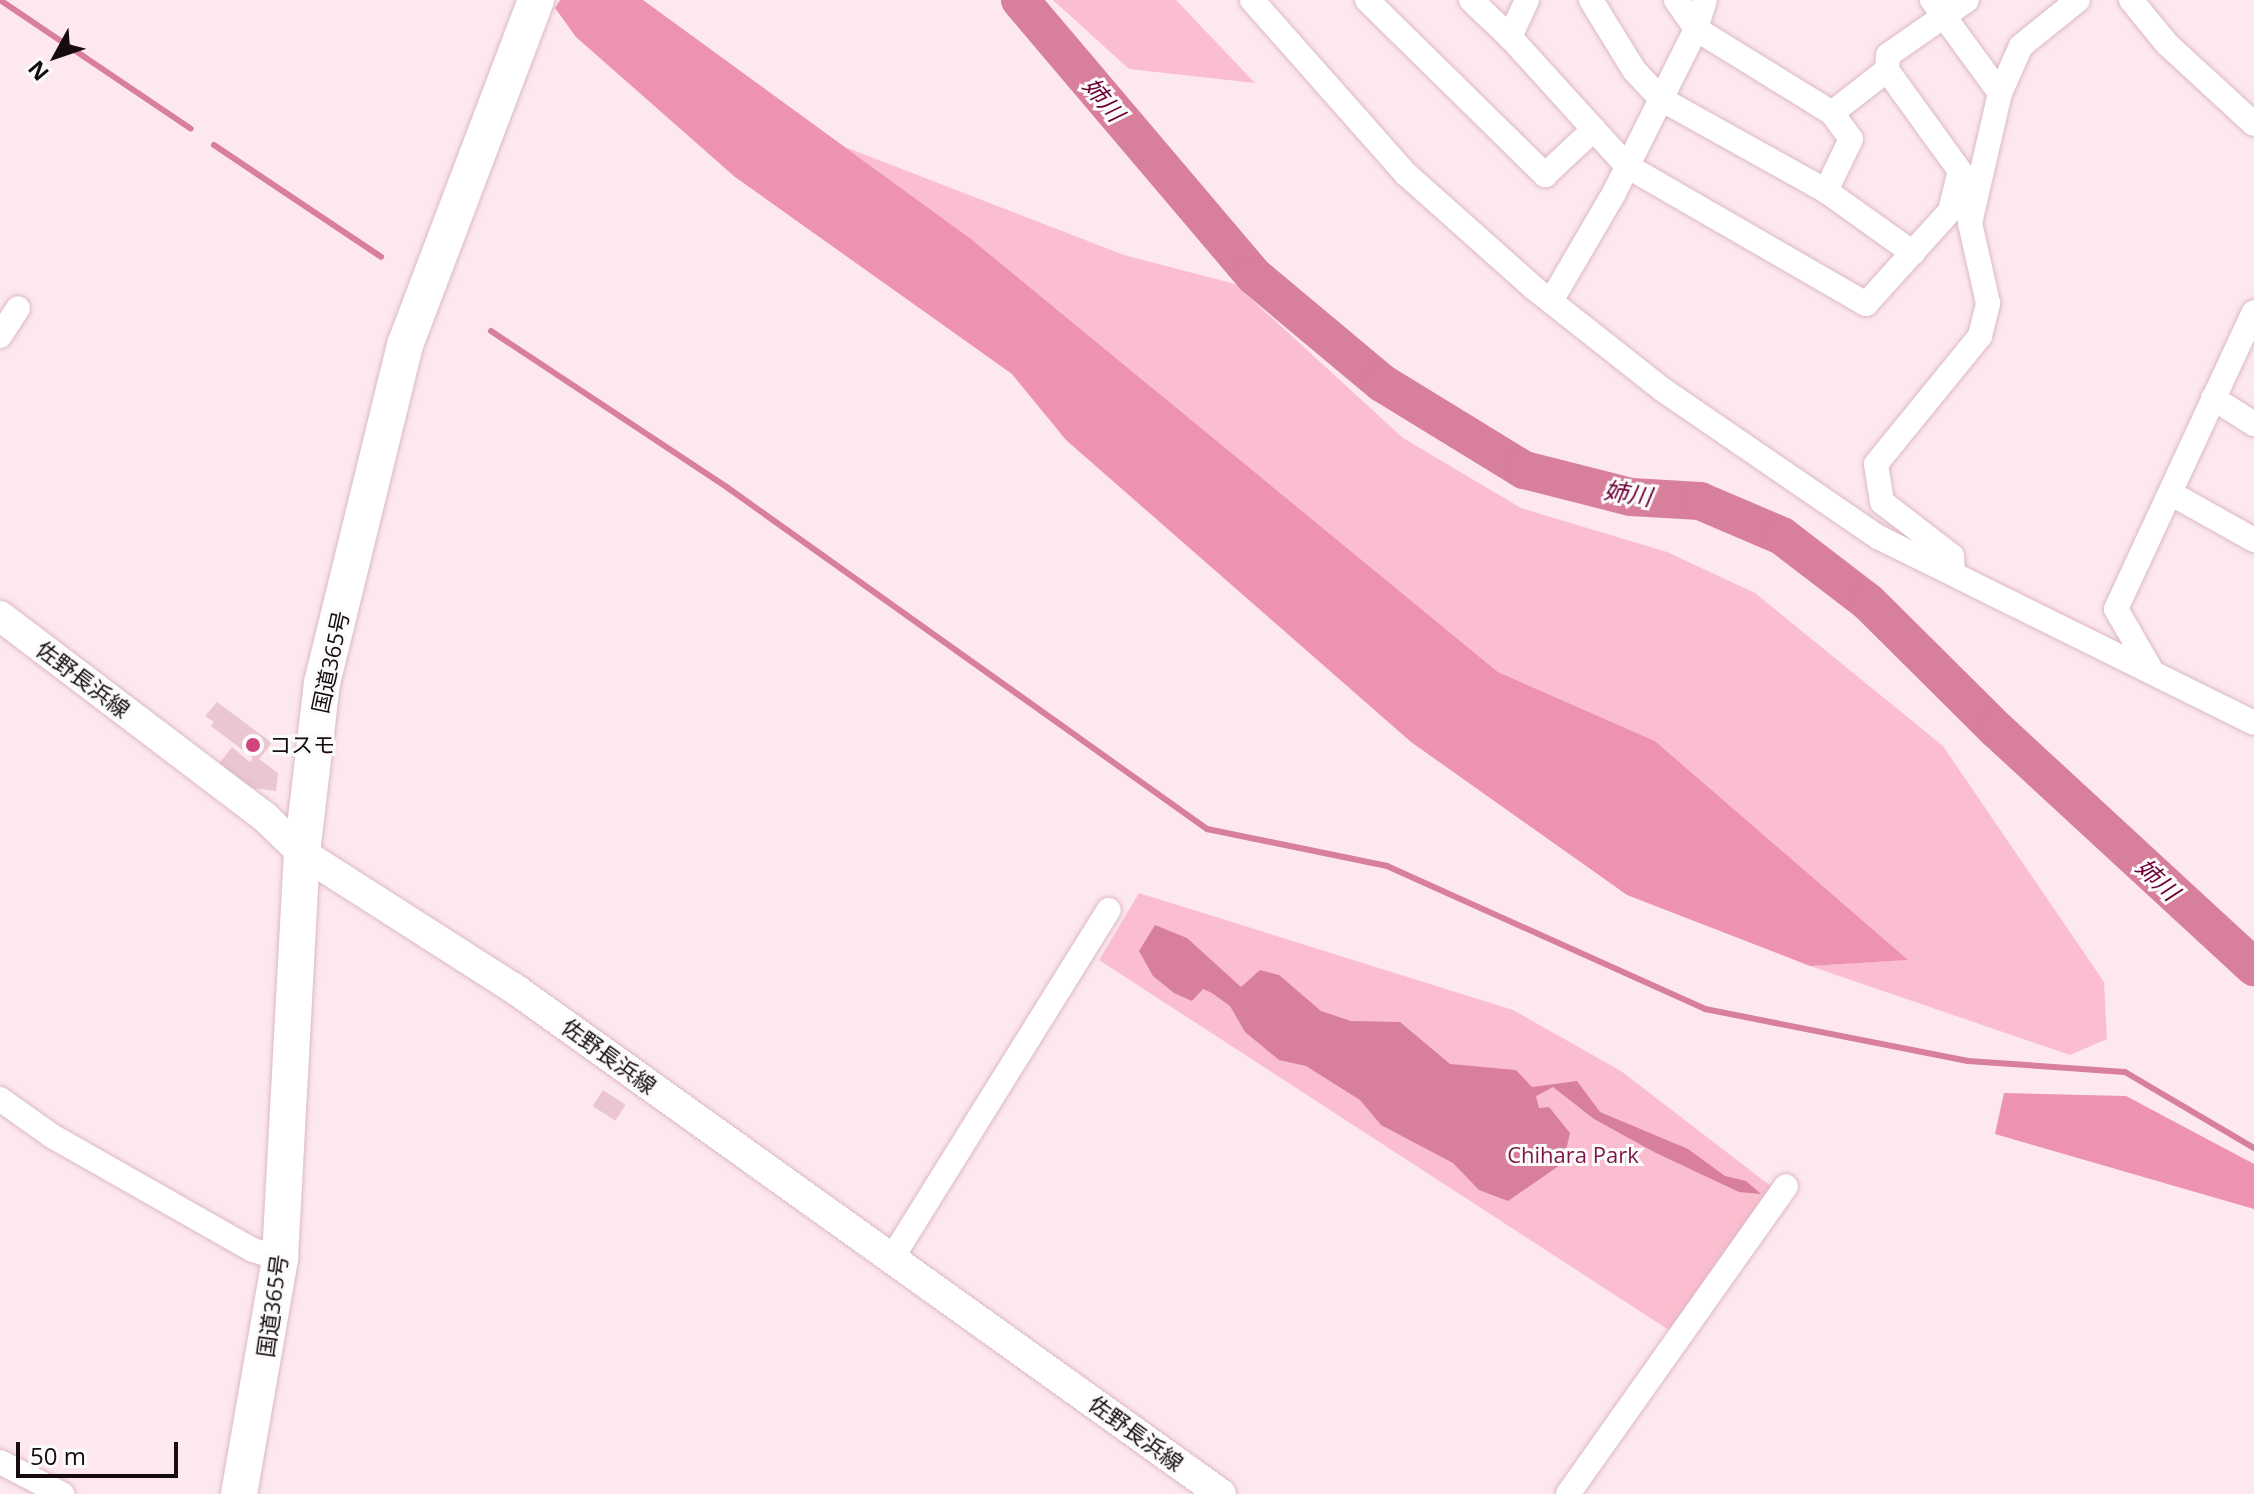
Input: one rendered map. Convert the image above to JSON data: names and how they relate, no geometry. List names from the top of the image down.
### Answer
{
  "streets": {
    "highway": ["国道365号"],
    "main road": ["佐野長浜線"]
  },
  "crossings": [
    ["国道365号", "佐野長浜線"]
  ],
  "water": ["姉川"],
  "parks": ["Chihara Park"],
  "places": ["コスモ"],
  "scale_bar": "50 m",
  "north": "bottom left"
}
